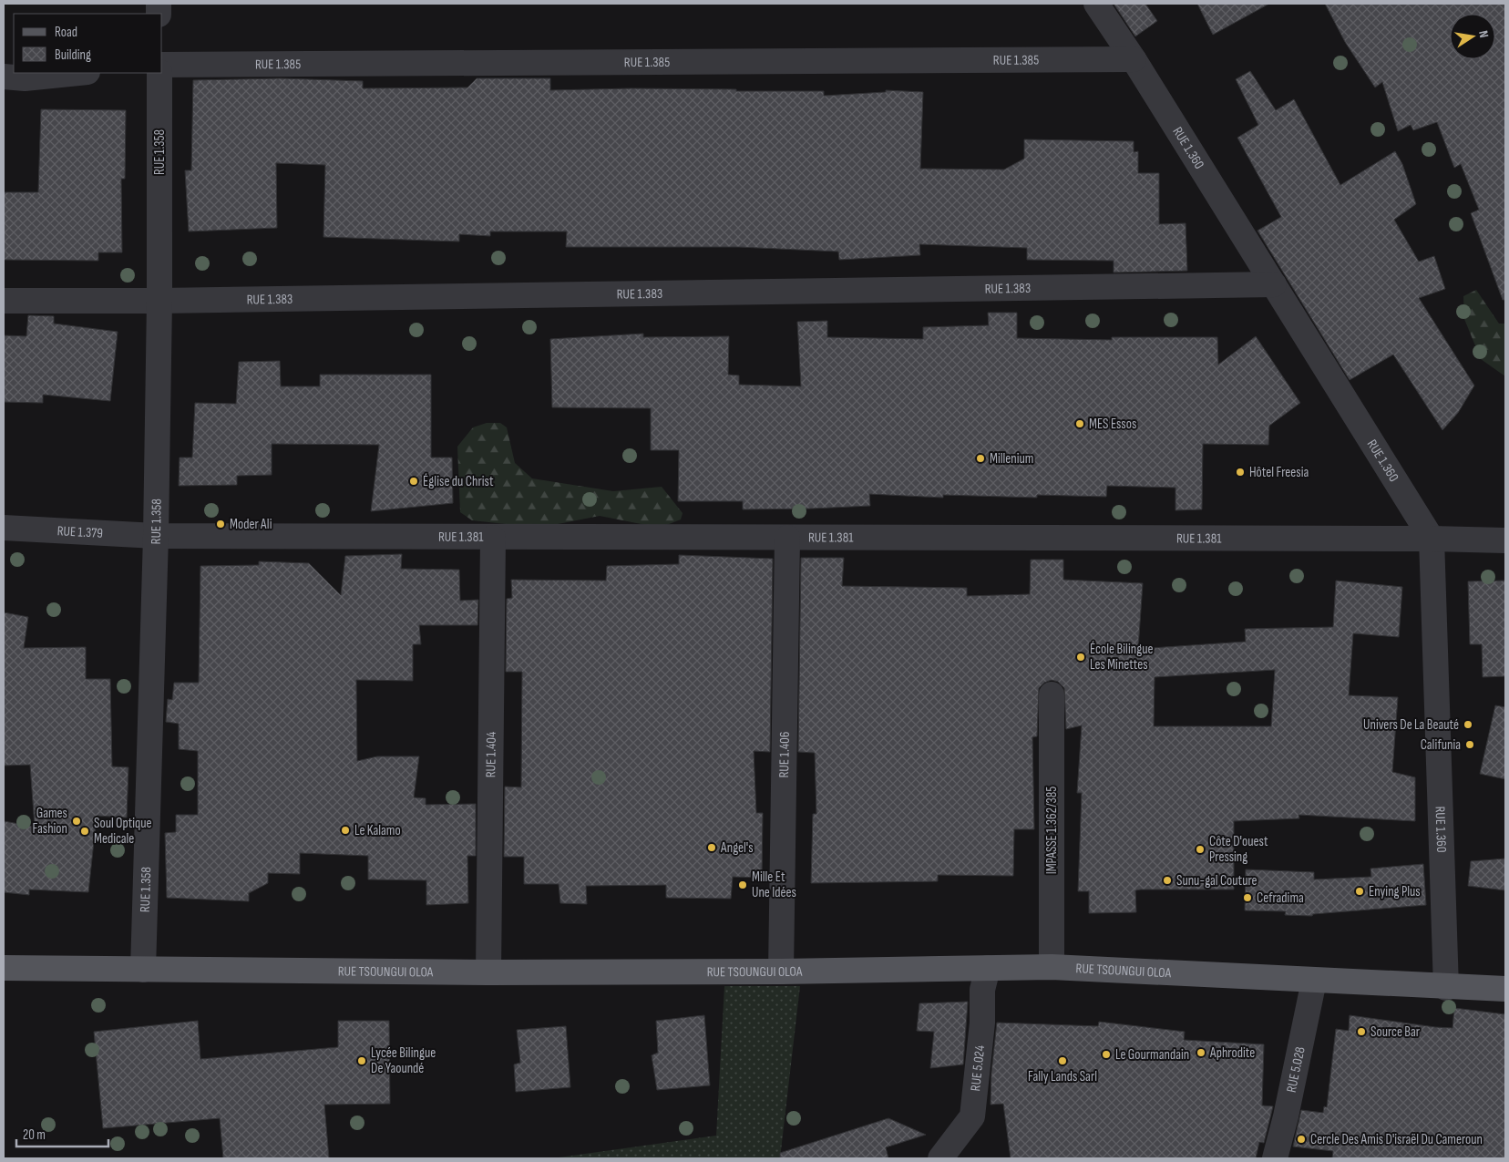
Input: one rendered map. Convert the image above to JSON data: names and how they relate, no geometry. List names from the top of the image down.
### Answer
{
  "streets": {
    "main road": ["RUE TSOUNGUI OLOA"],
    "street": [
      "RUE 1.385",
      "RUE 1.360",
      "RUE 1.358",
      "RUE 1.383",
      "RUE 1.379",
      "RUE 1.381",
      "RUE 1.406",
      "RUE 1.404",
      "IMPASSE 1.362/385",
      "RUE 5.024",
      "RUE 5.028"
    ]
  },
  "crossings": [
    ["RUE 1.385", "RUE 1.360"],
    ["RUE 1.360", "RUE 1.383"],
    ["RUE 1.360", "RUE 1.381"],
    ["RUE 1.360", "RUE TSOUNGUI OLOA"],
    ["RUE 1.358", "RUE 1.383"],
    ["RUE 1.358", "RUE 1.379"],
    ["RUE 1.358", "RUE 1.381"],
    ["RUE 1.358", "RUE TSOUNGUI OLOA"],
    ["RUE 1.379", "RUE 1.381"],
    ["RUE 1.381", "RUE 1.406"],
    ["RUE 1.381", "RUE 1.404"],
    ["RUE 1.406", "RUE TSOUNGUI OLOA"],
    ["RUE 1.404", "RUE TSOUNGUI OLOA"],
    ["IMPASSE 1.362/385", "RUE TSOUNGUI OLOA"],
    ["RUE TSOUNGUI OLOA", "RUE 5.024"],
    ["RUE TSOUNGUI OLOA", "RUE 5.028"]
  ],
  "places": [
    "MES Essos",
    "Millenium",
    "Hôtel Freesia",
    "Église du Christ",
    "Moder Ali",
    "École Bilingue Les Minettes",
    "Univers De La Beauté",
    "Califunia",
    "Games Fashion",
    "Le Kalamo",
    "Soul Optique Medicale",
    "Angel's",
    "Côte D'ouest Pressing",
    "Sunu-gal Couture",
    "Mille Et Une Idées",
    "Enying Plus",
    "Cefradima",
    "Source Bar",
    "Aphrodite",
    "Le Gourmandain",
    "Lycée Bilingue De Yaoundé",
    "Fally Lands Sarl",
    "Cercle Des Amis D'israël Du Cameroun"
  ],
  "legend": ["Road", "Building"],
  "scale_bar": "20 m",
  "north": "right"
}
